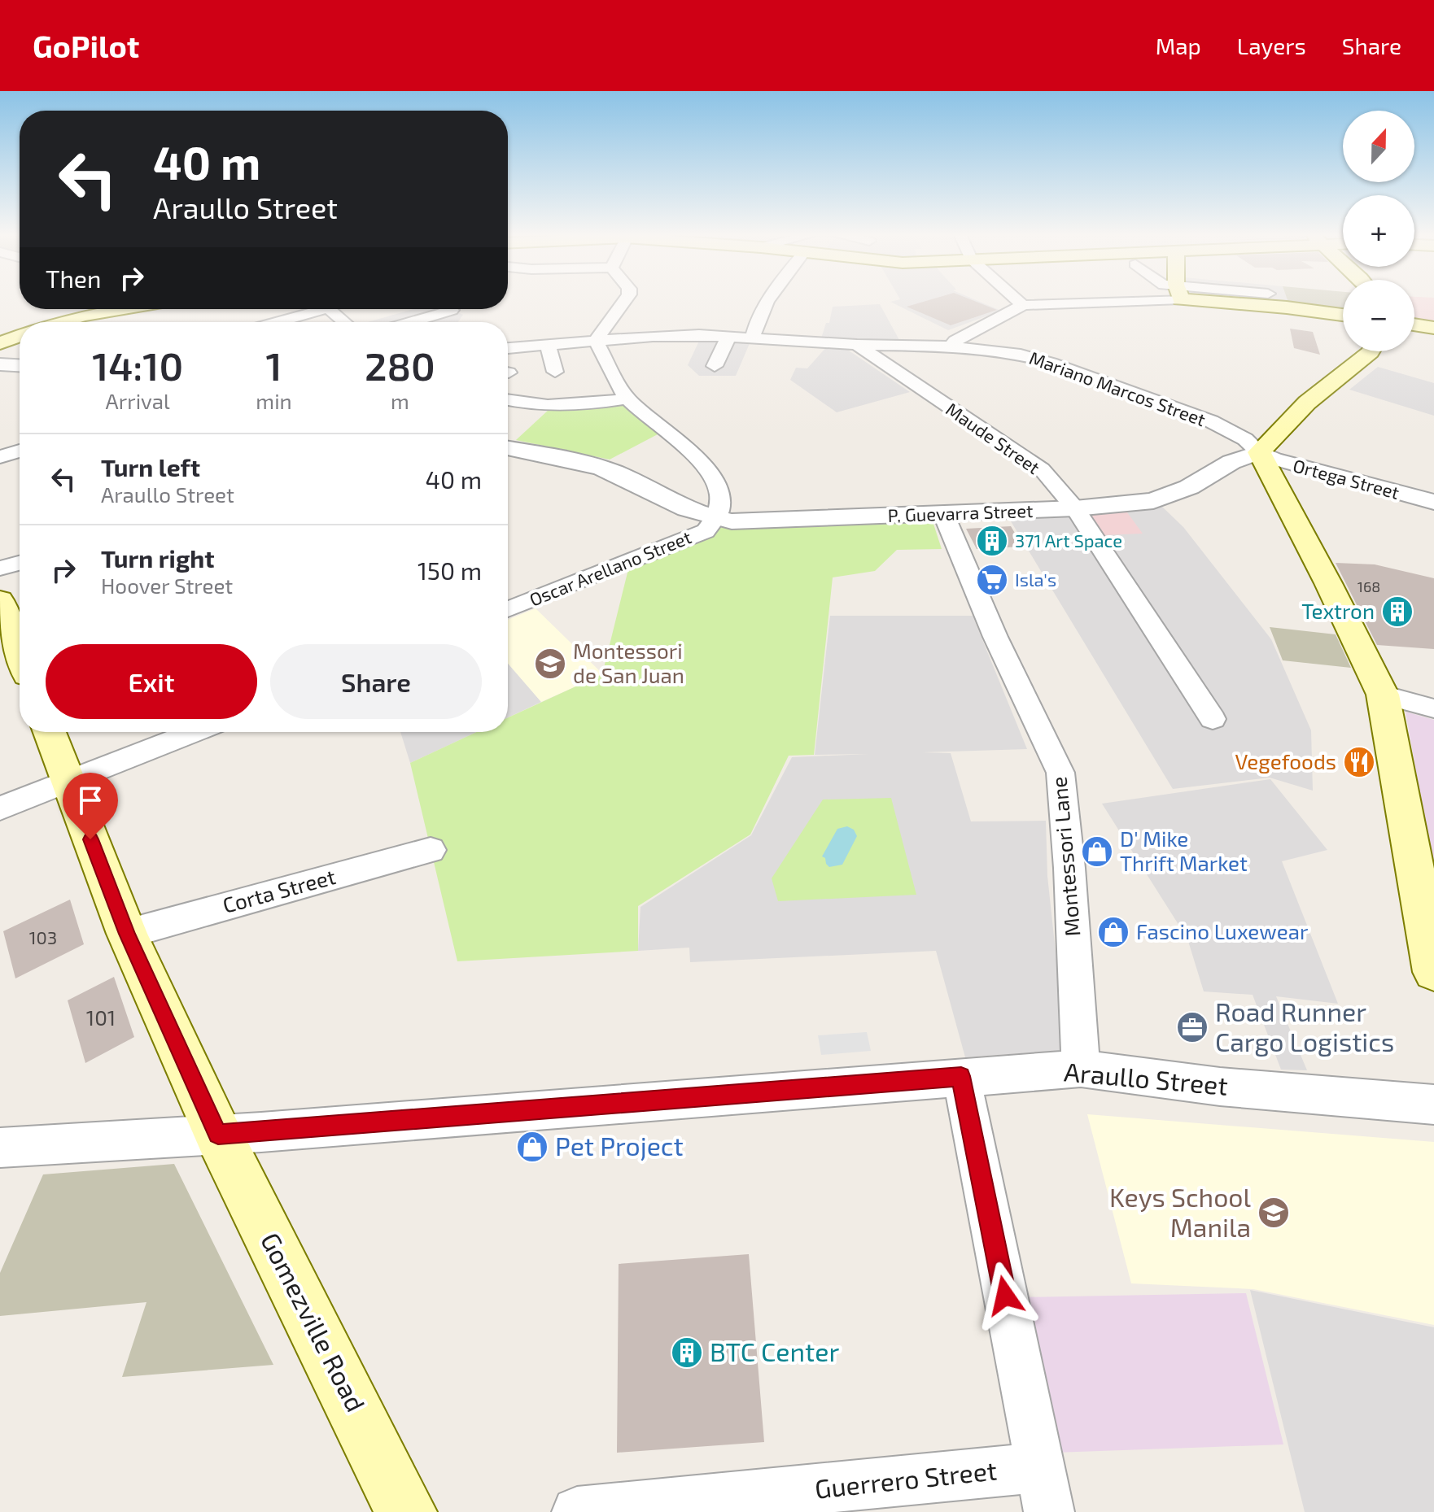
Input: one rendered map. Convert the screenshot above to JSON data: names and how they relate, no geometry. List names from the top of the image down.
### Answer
{
  "streets": {
    "main road": ["P. Guevarra Street", "Gomezville Road"],
    "street": [
      "Mariano Marcos Street",
      "Maude Street",
      "Ortega Street",
      "Oscar Arellano Street",
      "Montessori Lane",
      "Corta Street",
      "Araullo Street",
      "Guerrero Street"
    ]
  },
  "crossings": [
    ["Mariano Marcos Street", "Maude Street"],
    ["Mariano Marcos Street", "Ortega Street"],
    ["Mariano Marcos Street", "P. Guevarra Street"],
    ["Maude Street", "P. Guevarra Street"],
    ["Ortega Street", "P. Guevarra Street"],
    ["P. Guevarra Street", "Oscar Arellano Street"],
    ["P. Guevarra Street", "Montessori Lane"],
    ["Montessori Lane", "Araullo Street"],
    ["Corta Street", "Gomezville Road"],
    ["Araullo Street", "Gomezville Road"]
  ],
  "places": {
    "building": ["371 Art Space", "Textron", "BTC Center"],
    "supermarket": ["Isla's"],
    "school or university": ["Montessori de San Juan", "Keys School Manila"],
    "restaurant": ["Vegefoods"],
    "shop": ["D' Mike Thrift Market", "Fascino Luxewear", "Pet Project"],
    "office": ["Road Runner Cargo Logistics"]
  },
  "house_numbers": ["168", "103", "101"],
  "north": "top",
  "page": {
    "header": "GoPilot",
    "nav": ["Map", "Layers", "Share"],
    "map_buttons": ["+", "−"],
    "turn": ["40 m", "Araullo Street"],
    "then": "Then",
    "eta": [
      "14:10",
      "Arrival",
      "1",
      "min",
      "280",
      "m"
    ],
    "list": [
      {
        "name": "Turn left",
        "note": "Araullo Street",
        "value": "40 m"
      },
      {
        "name": "Turn right",
        "note": "Hoover Street",
        "value": "150 m"
      }
    ],
    "buttons": ["Exit", "Share"]
  }
}
